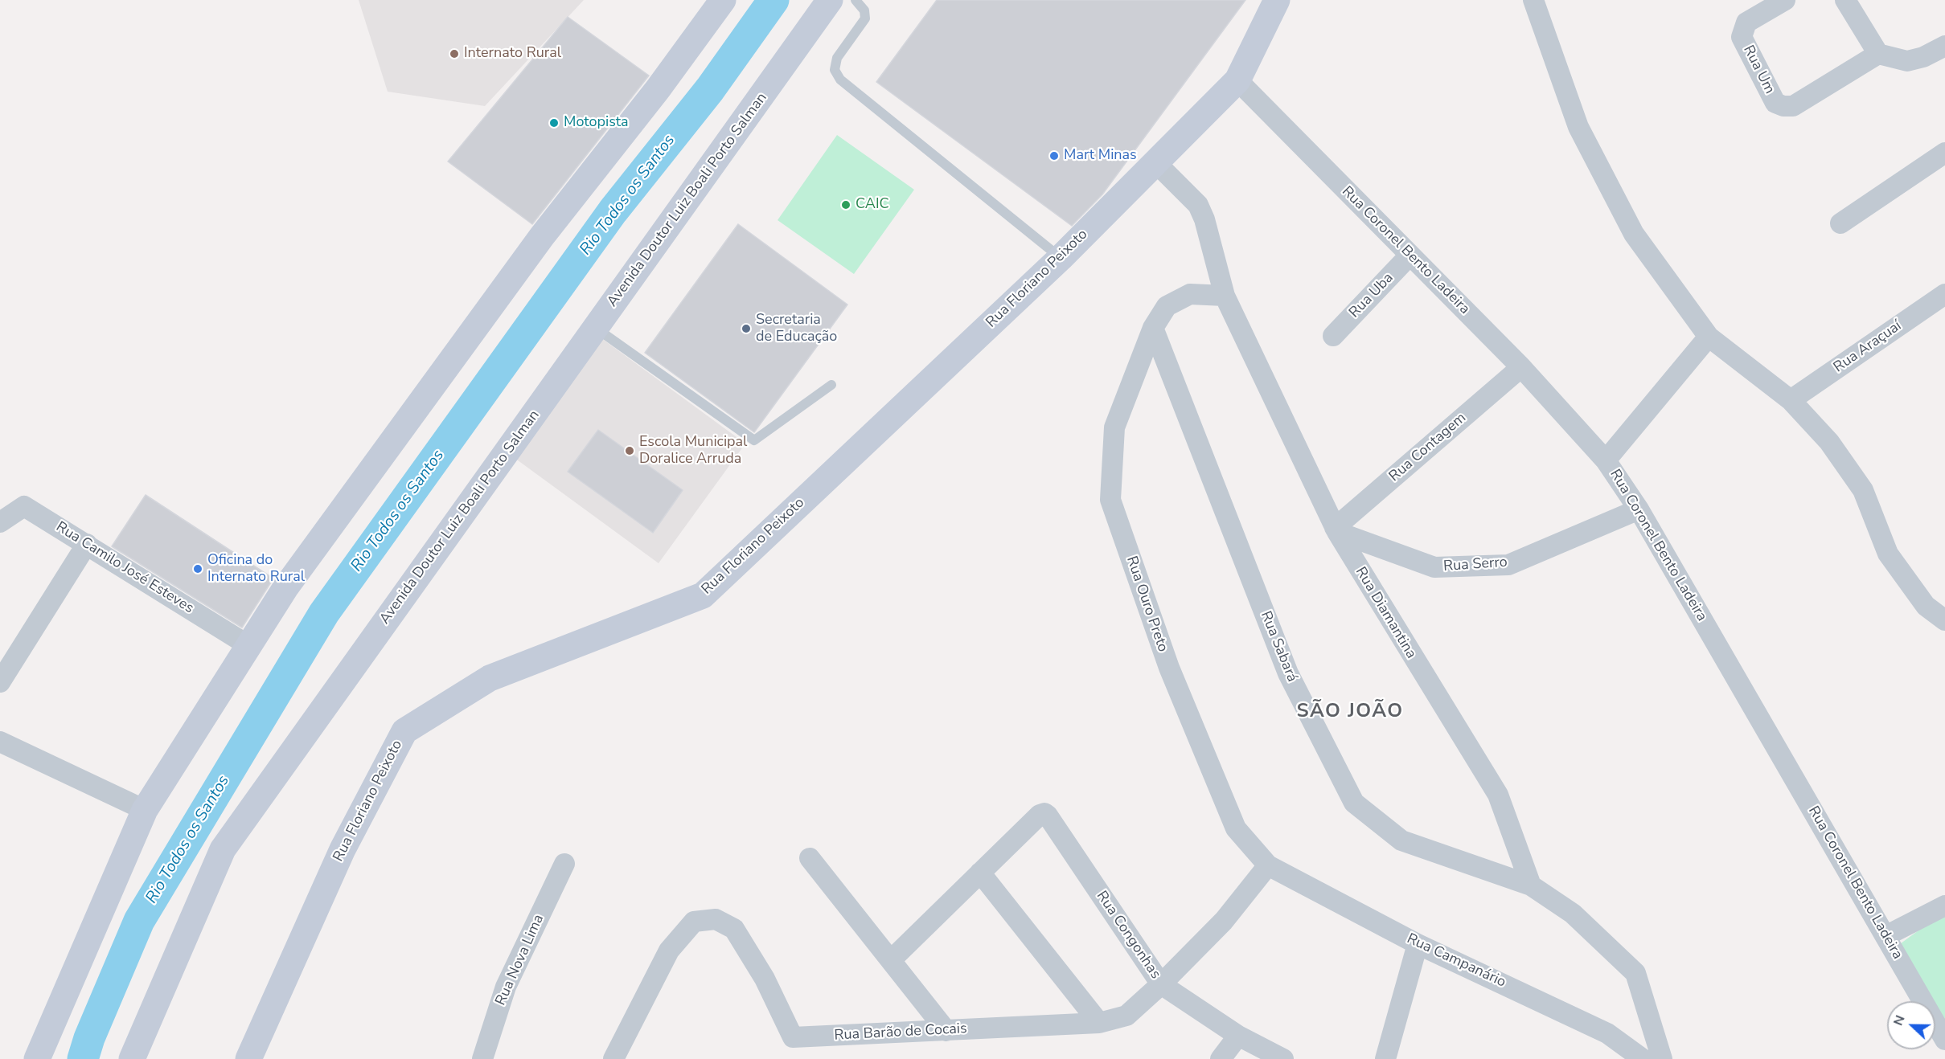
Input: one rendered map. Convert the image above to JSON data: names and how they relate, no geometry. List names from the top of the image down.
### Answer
{
  "streets": {
    "street": [
      "Rua Um",
      "Avenida Doutor Luiz Boali Porto Salman",
      "Rua Coronel Bento Ladeira",
      "Rua Floriano Peixoto",
      "Rua Uba",
      "Rua Araçuaí",
      "Rua Contagem",
      "Rua Serro",
      "Rua Camilo José Esteves",
      "Rua Ouro Preto",
      "Rua Diamantina",
      "Rua Sabará",
      "Rua Congonhas",
      "Rua Nova Lima",
      "Rua Campanário",
      "Rua Barão de Cocais"
    ]
  },
  "crossings": [
    ["Rua Coronel Bento Ladeira", "Rua Floriano Peixoto"],
    ["Rua Coronel Bento Ladeira", "Rua Uba"],
    ["Rua Coronel Bento Ladeira", "Rua Contagem"],
    ["Rua Coronel Bento Ladeira", "Rua Serro"],
    ["Rua Floriano Peixoto", "Rua Diamantina"],
    ["Rua Contagem", "Rua Serro"],
    ["Rua Contagem", "Rua Diamantina"],
    ["Rua Serro", "Rua Diamantina"],
    ["Rua Ouro Preto", "Rua Diamantina"],
    ["Rua Ouro Preto", "Rua Sabará"],
    ["Rua Ouro Preto", "Rua Campanário"],
    ["Rua Ouro Preto", "Rua Barão de Cocais"],
    ["Rua Diamantina", "Rua Sabará"],
    ["Rua Congonhas", "Rua Barão de Cocais"],
    ["Rua Campanário", "Rua Barão de Cocais"]
  ],
  "districts": ["SÃO JOÃO"],
  "water": ["Rio Todos os Santos"],
  "places": [
    "Internato Rural",
    "Motopista",
    "Mart Minas",
    "CAIC",
    "Secretaria de Educação",
    "Escola Municipal Doralice Arruda",
    "Oficina do Internato Rural"
  ],
  "north": "left"
}
